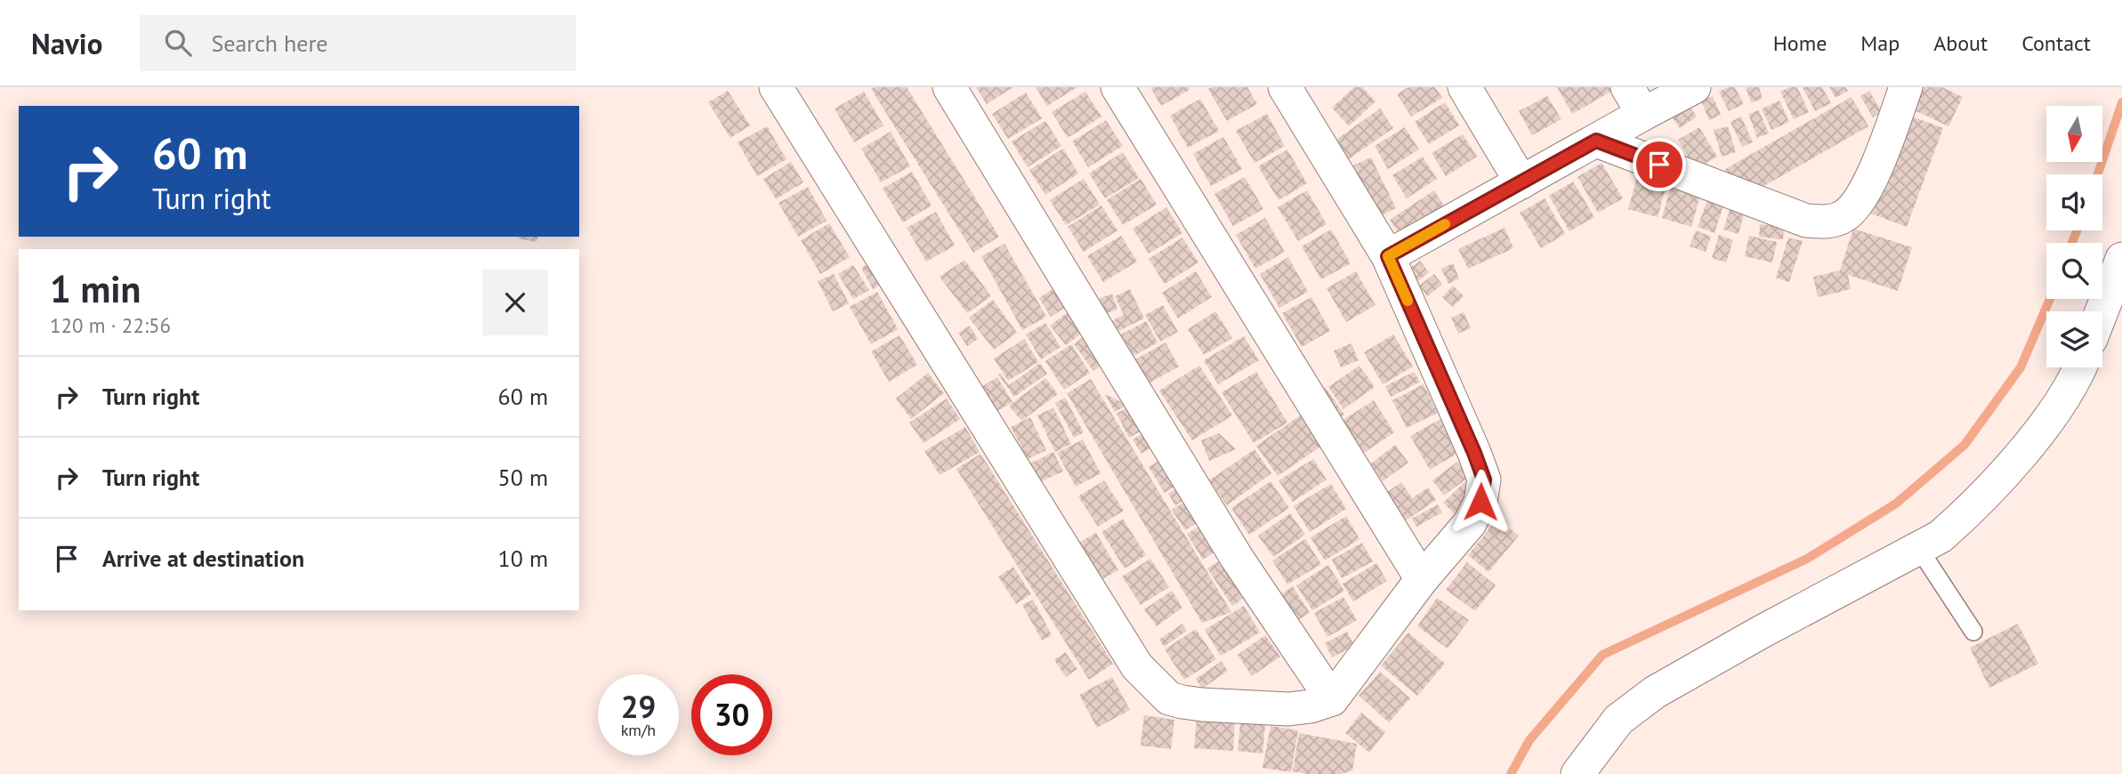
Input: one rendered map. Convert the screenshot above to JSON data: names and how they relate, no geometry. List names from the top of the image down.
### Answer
{
  "north": "bottom",
  "page": {
    "header": "Navio",
    "search": "Search here",
    "nav": [
      "Home",
      "Map",
      "About",
      "Contact"
    ],
    "turn": ["60 m", "Turn right"],
    "heading": ["1 min", "120 m · 22:56"],
    "list": [
      {
        "name": "Turn right",
        "value": "60 m"
      },
      {
        "name": "Turn right",
        "value": "50 m"
      },
      {
        "name": "Arrive at destination",
        "value": "10 m"
      }
    ],
    "speed": "29 km/h",
    "limit": "30"
  }
}
